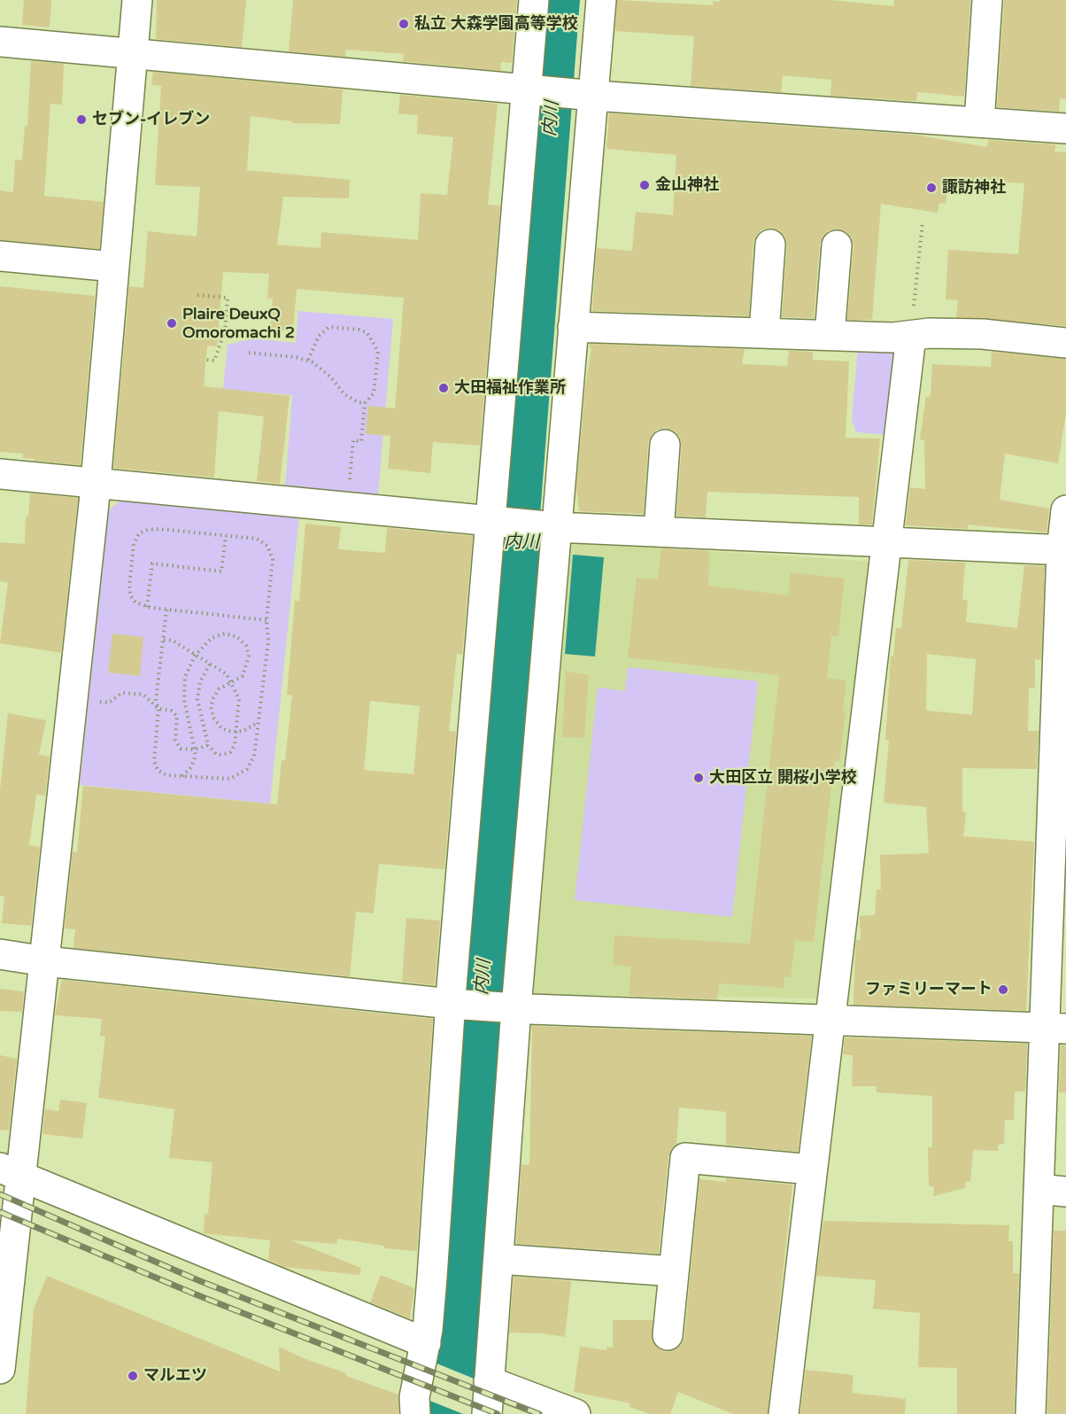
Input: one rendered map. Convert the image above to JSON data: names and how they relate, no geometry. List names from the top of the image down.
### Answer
{
  "water": ["内川"],
  "places": [
    "私立 大森学園高等学校",
    "セブン-イレブン",
    "金山神社",
    "諏訪神社",
    "Plaire DeuxQ Omoromachi 2",
    "大田福祉作業所",
    "大田区立 開桜小学校",
    "ファミリーマート",
    "マルエツ"
  ]
}
